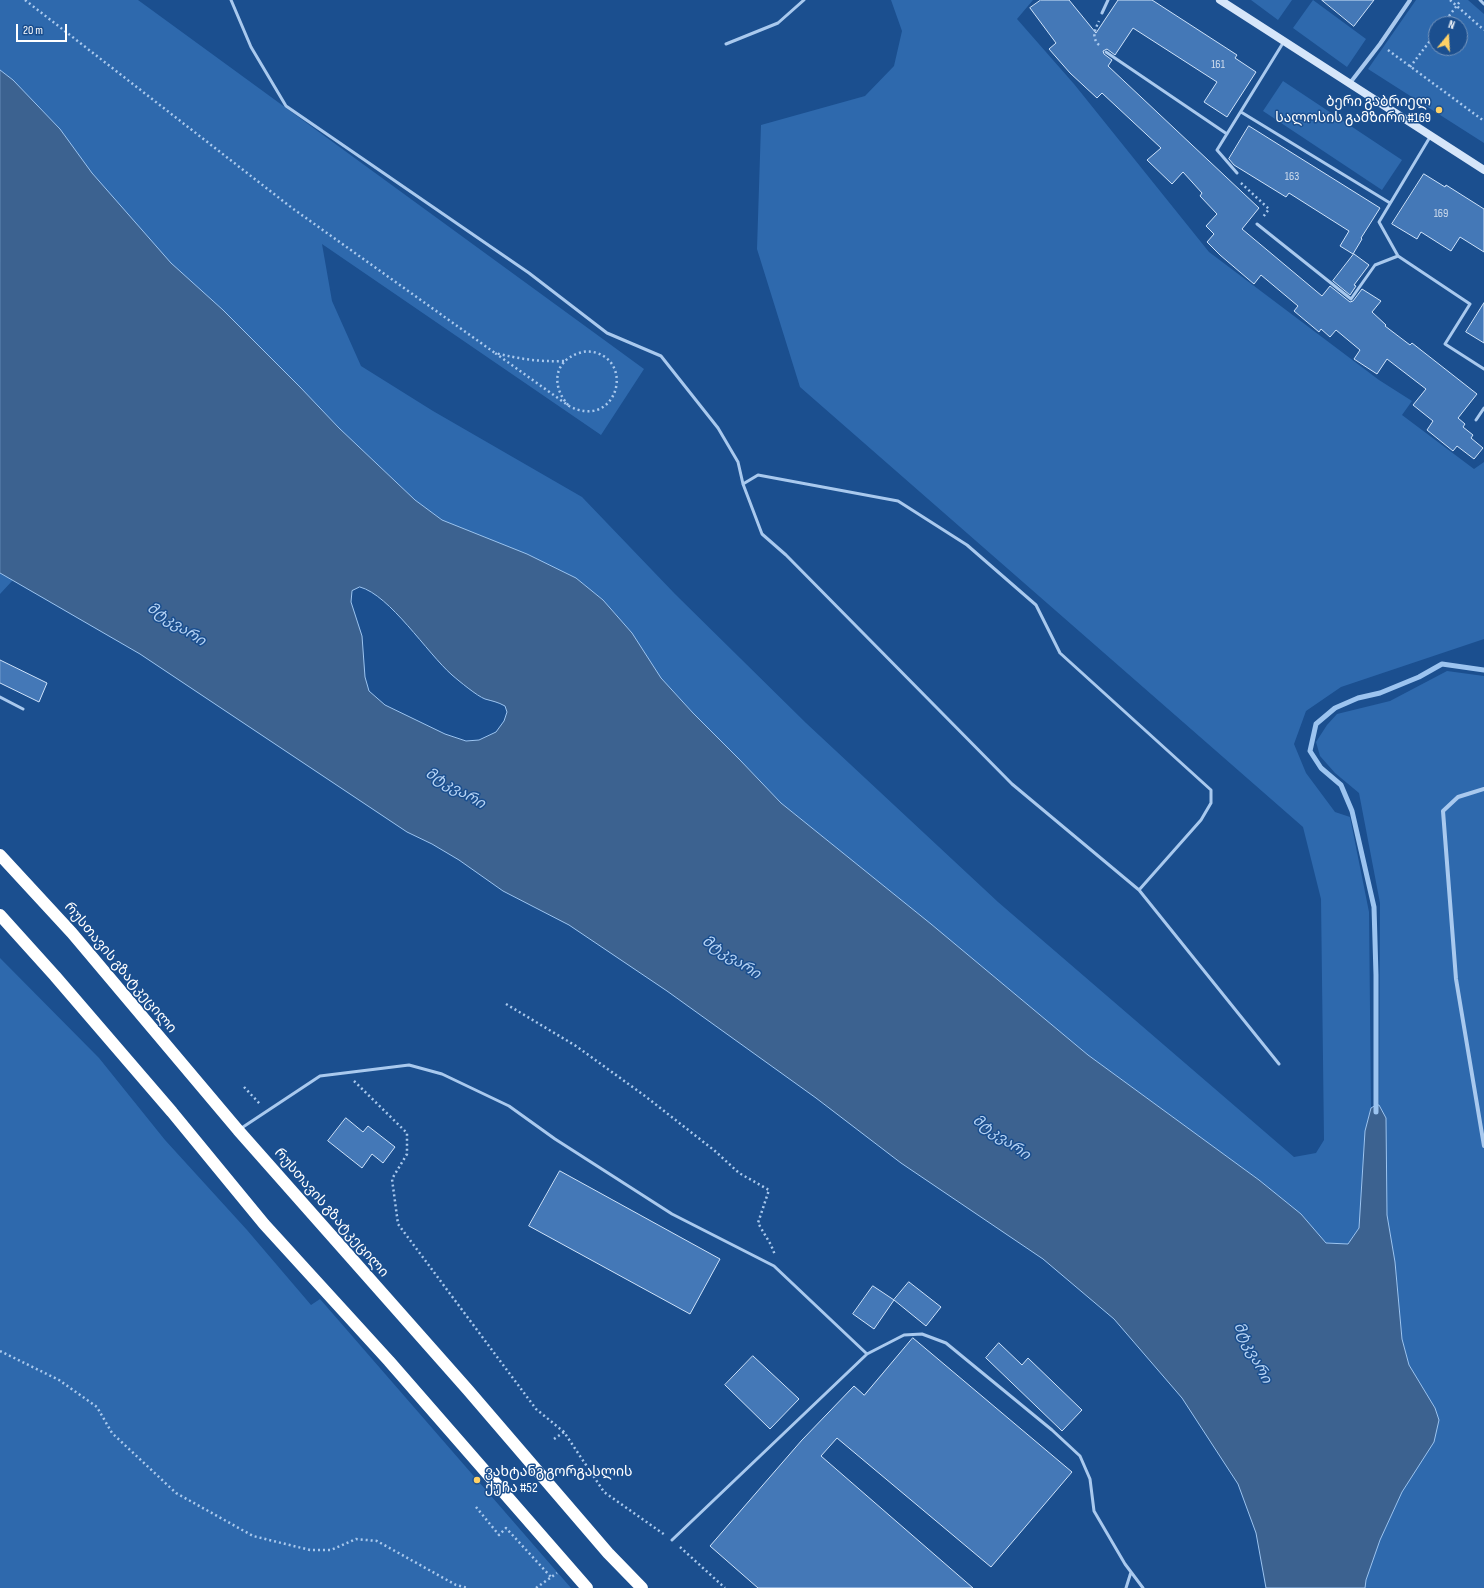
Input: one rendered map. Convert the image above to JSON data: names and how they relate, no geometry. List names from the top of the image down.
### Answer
{
  "streets": {
    "highway": ["რუსთავის გზატკეცილი"]
  },
  "water": ["მტკვარი"],
  "places": ["ბერი გაბრიელ სალოსის გამზირი #169", "ვახტანგ გორგასლის ქუჩა #52"],
  "house_numbers": ["161", "163", "169"],
  "scale_bar": "20 m",
  "north": "top"
}
